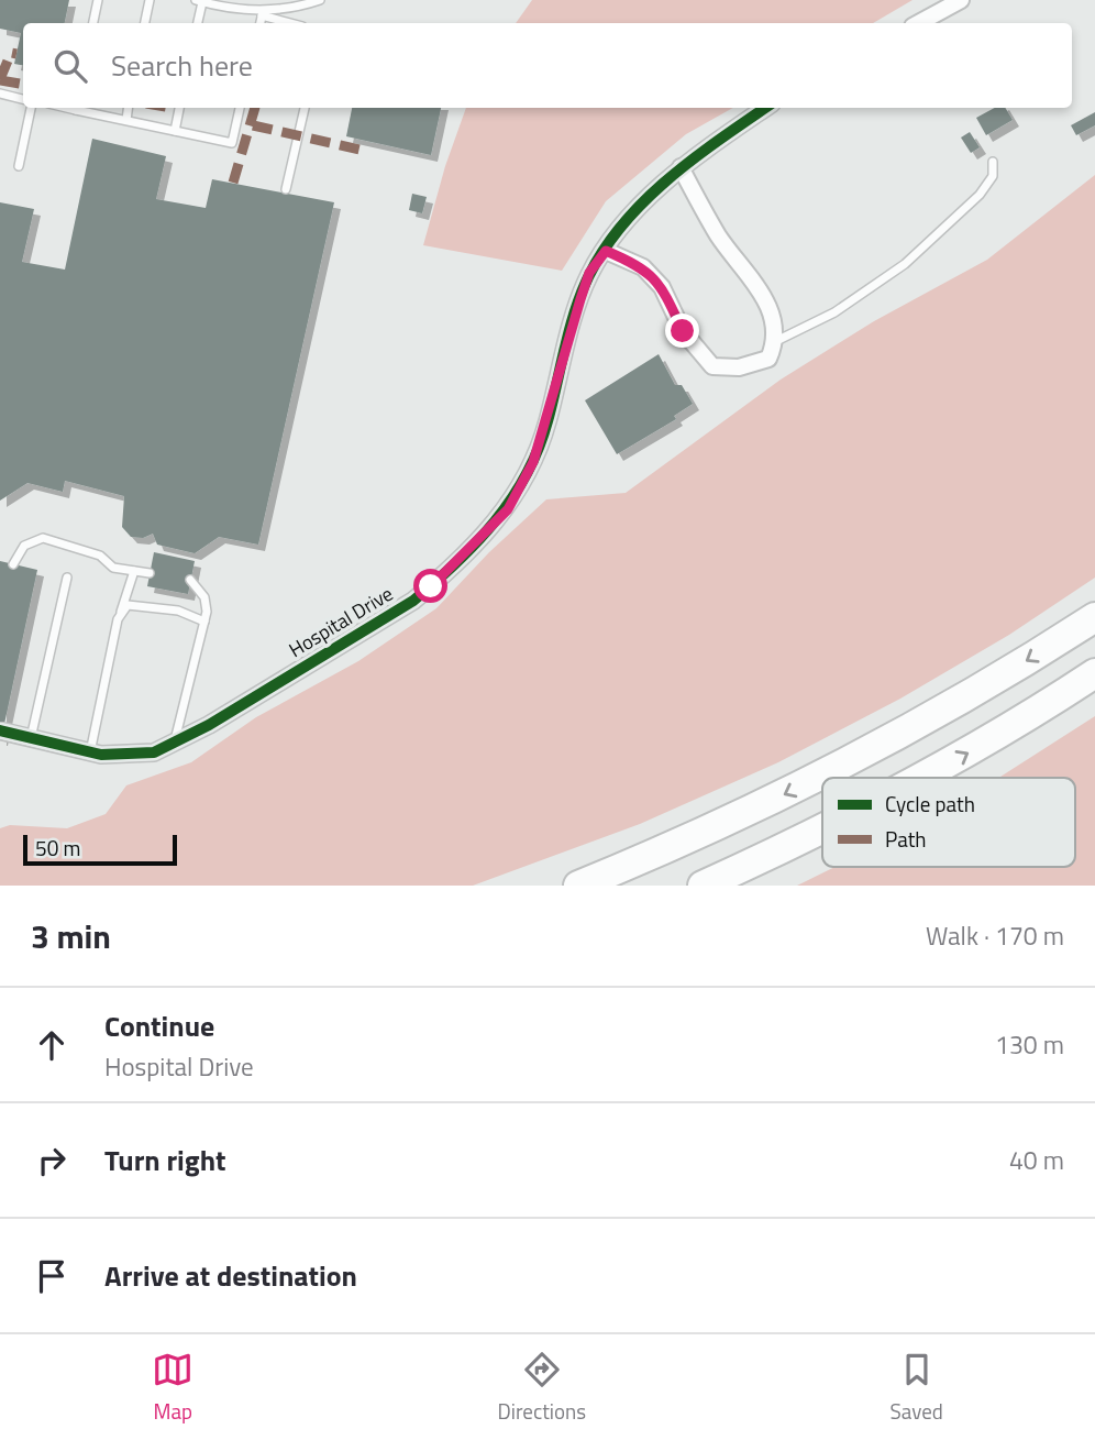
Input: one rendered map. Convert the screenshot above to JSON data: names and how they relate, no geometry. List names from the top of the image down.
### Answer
{
  "streets": {
    "street": ["Hospital Drive"]
  },
  "legend": ["Cycle path", "Path"],
  "scale_bar": "50 m",
  "page": {
    "search": "Search here",
    "scale": "50 m",
    "heading": ["3 min", "Walk · 170 m"],
    "list": [
      ["Continue", "Hospital Drive", "130 m"],
      ["Turn right", "40 m"],
      "Arrive at destination"
    ],
    "nav": ["Map", "Directions", "Saved"]
  }
}
